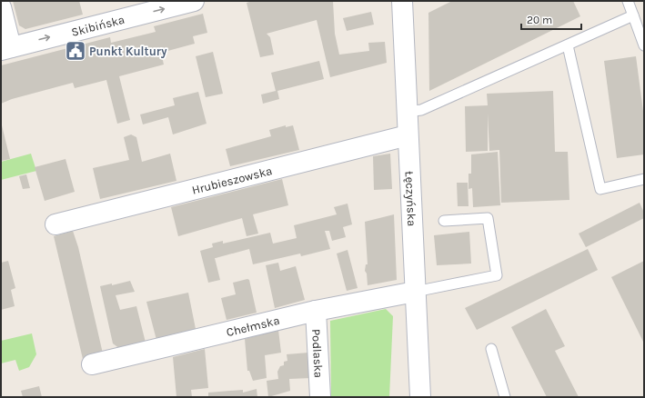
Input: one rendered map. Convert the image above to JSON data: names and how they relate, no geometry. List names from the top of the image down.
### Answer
{
  "streets": {
    "street": [
      "Skibińska",
      "Hrubieszowska",
      "Łęczyńska",
      "Chełmska",
      "Podlaska"
    ]
  },
  "crossings": [
    ["Hrubieszowska", "Łęczyńska"],
    ["Łęczyńska", "Chełmska"],
    ["Chełmska", "Podlaska"]
  ],
  "one_way": ["Skibińska"],
  "places": {
    "public building": ["Punkt Kultury"]
  },
  "scale_bar": "20 m"
}
